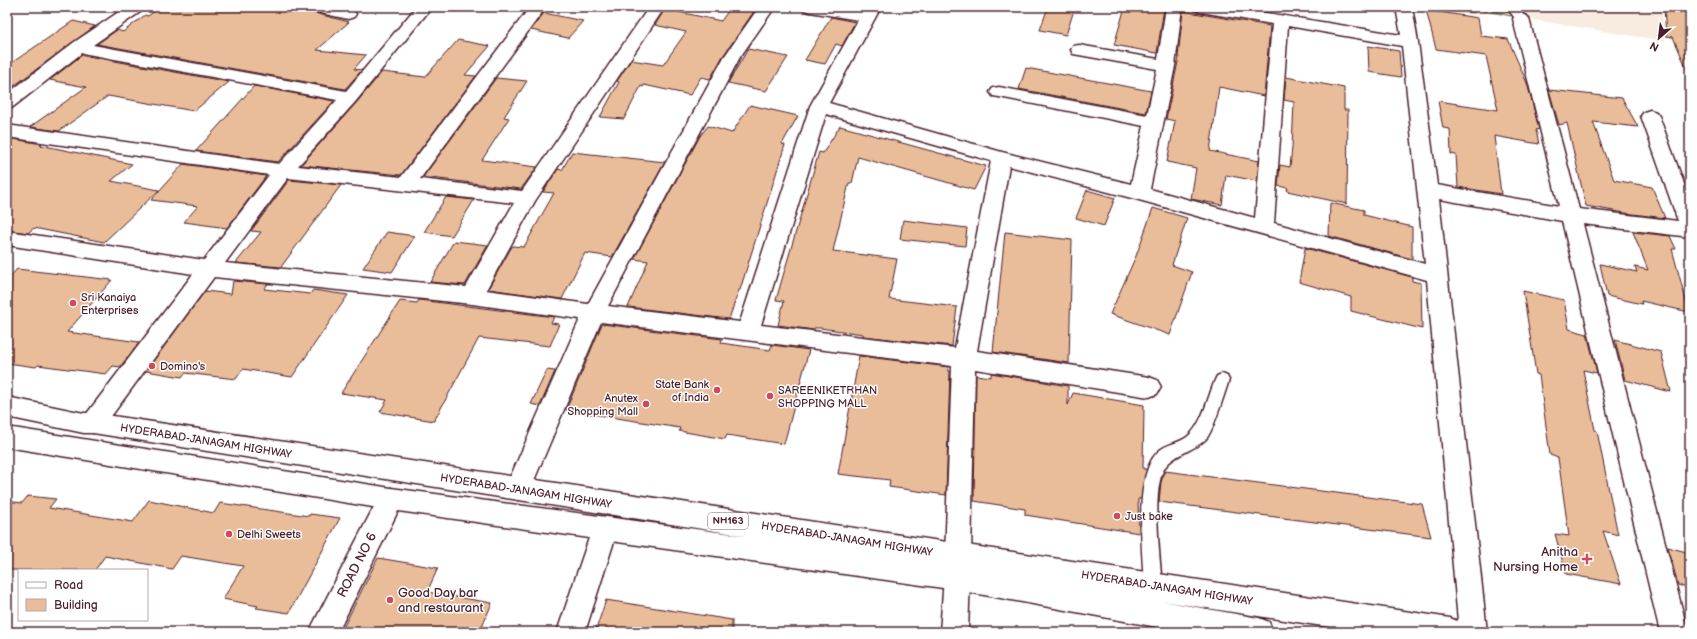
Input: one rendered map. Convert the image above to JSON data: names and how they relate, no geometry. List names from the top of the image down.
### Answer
{
  "streets": {
    "main road": ["HYDERABAD-JANAGAM HIGHWAY", "NH163", "ROAD NO 6"]
  },
  "crossings": [
    ["HYDERABAD-JANAGAM HIGHWAY", "ROAD NO 6"]
  ],
  "places": {
    "other": [
      "Sri Kanaiya Enterprises",
      "Domino's",
      "State Bank of India",
      "SAREENIKETRHAN SHOPPING MALL",
      "Anutex Shopping Mall",
      "Just bake",
      "Delhi Sweets",
      "Good Day bar and restaurant"
    ],
    "health": ["Anitha Nursing Home"]
  },
  "legend": ["Road", "Building"],
  "north": "bottom left"
}
